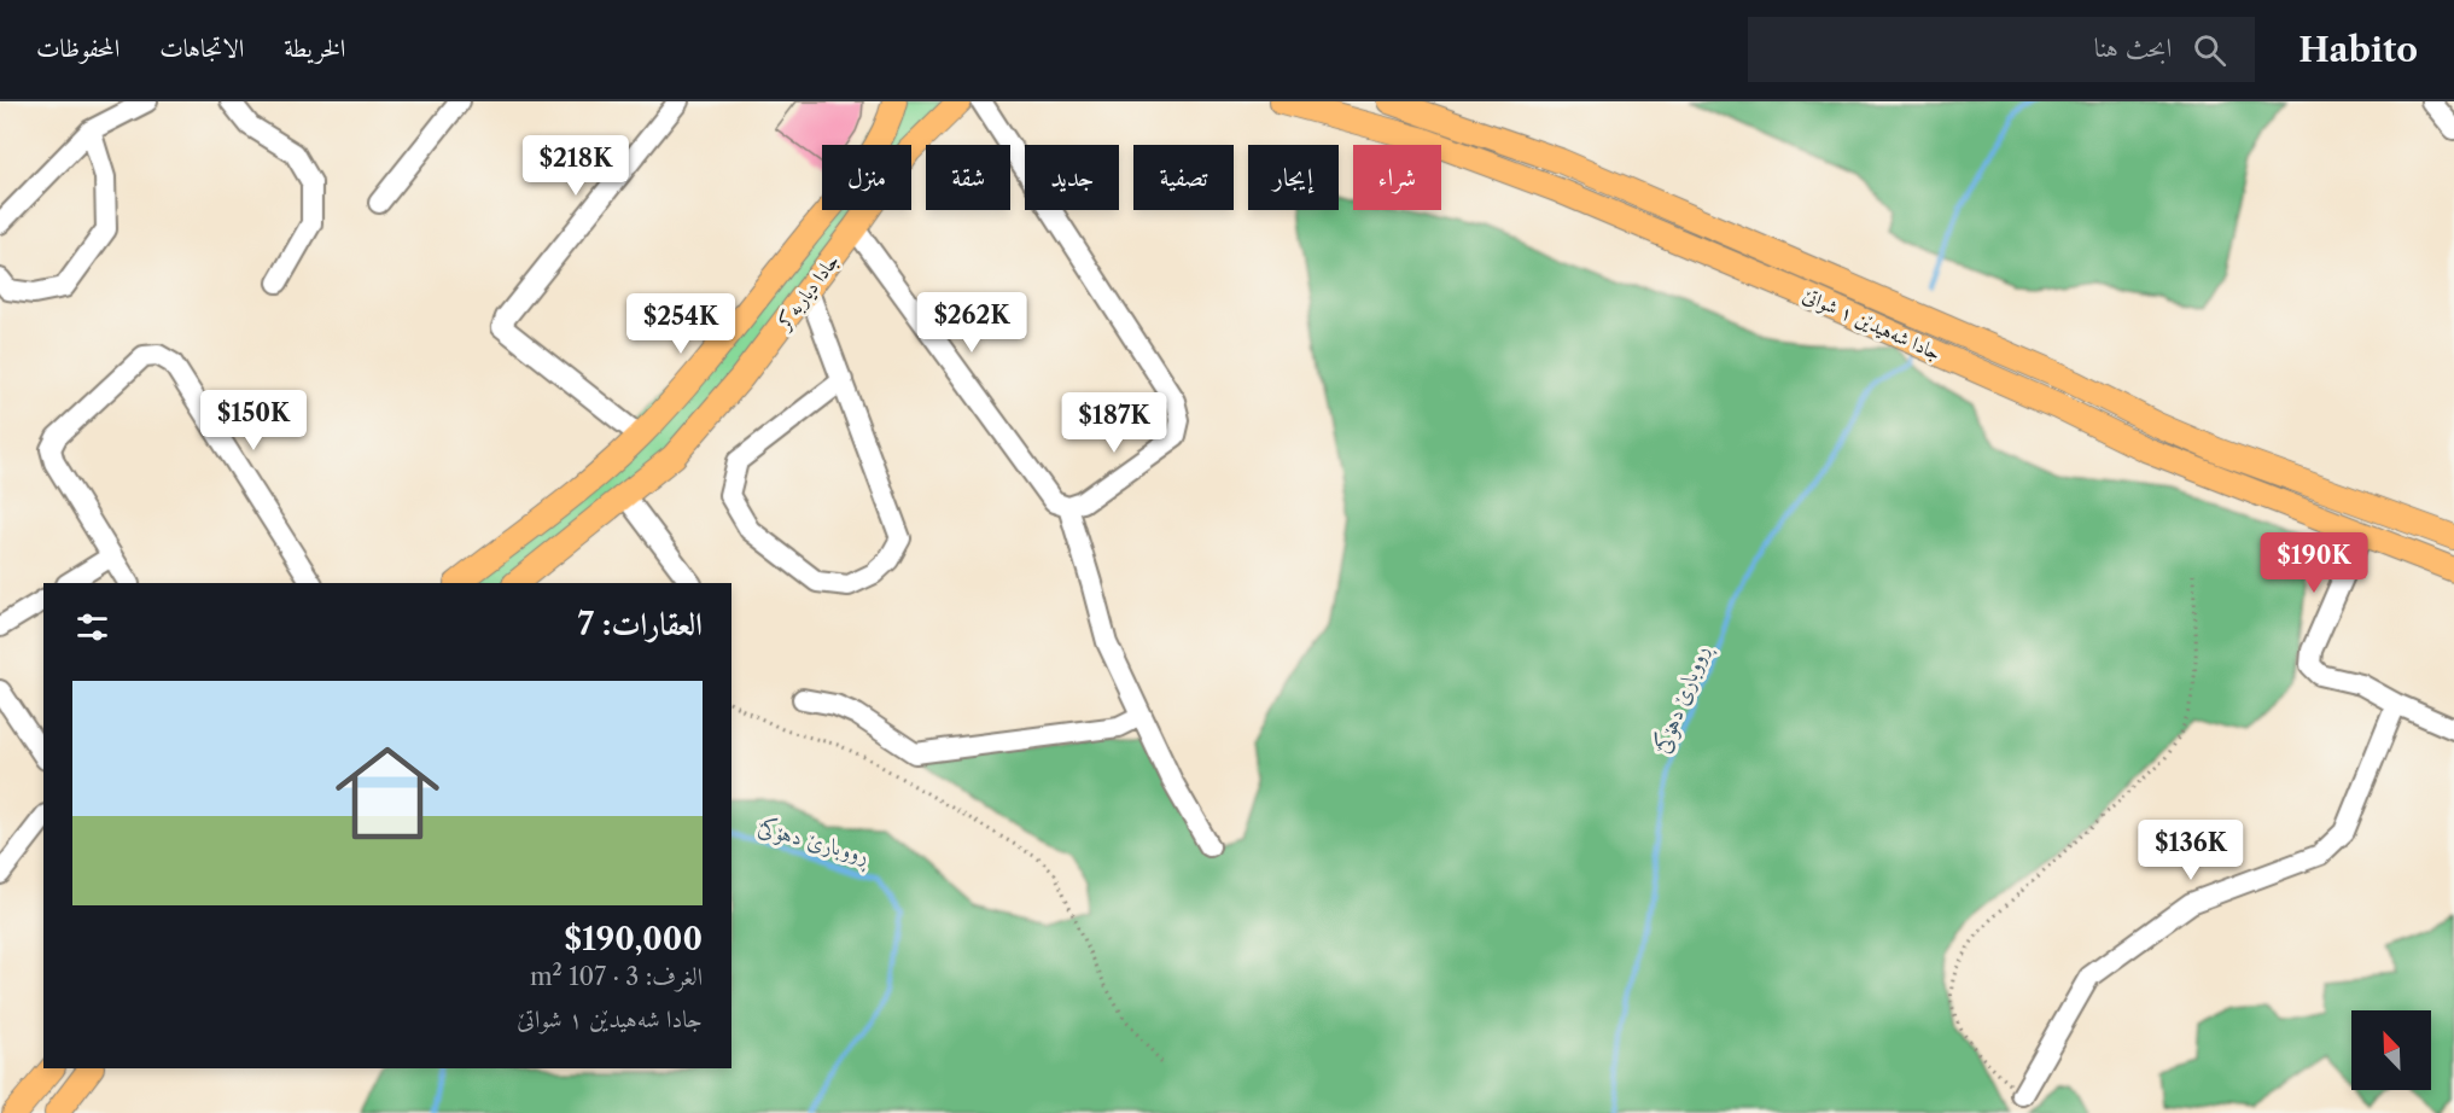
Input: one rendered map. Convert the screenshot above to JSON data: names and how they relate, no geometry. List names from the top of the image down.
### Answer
{
  "streets": {
    "main road": ["جادا دیاربه‌كر", "جادا شەهیدێن ١ شواتێ"]
  },
  "water": ["ڕووبارێ دهۆكێ"],
  "north": "top left",
  "page": {
    "header": "Habito",
    "search": "ابحث هنا",
    "nav": ["الخريطة", "الاتجاهات", "المحفوظات"],
    "price": [
      "$218K",
      "$262K",
      "$254K",
      "$150K",
      "$187K",
      "$190K",
      "$136K"
    ],
    "chip": [
      "شراء",
      "إيجار",
      "تصفية",
      "جديد",
      "شقة",
      "منزل"
    ],
    "heading": "العقارات: 7",
    "list": [
      {
        "name": "$190,000",
        "note": "الغرف: 3 · 107 m² · جادا شەهیدێن ١ شواتێ"
      }
    ]
  }
}
